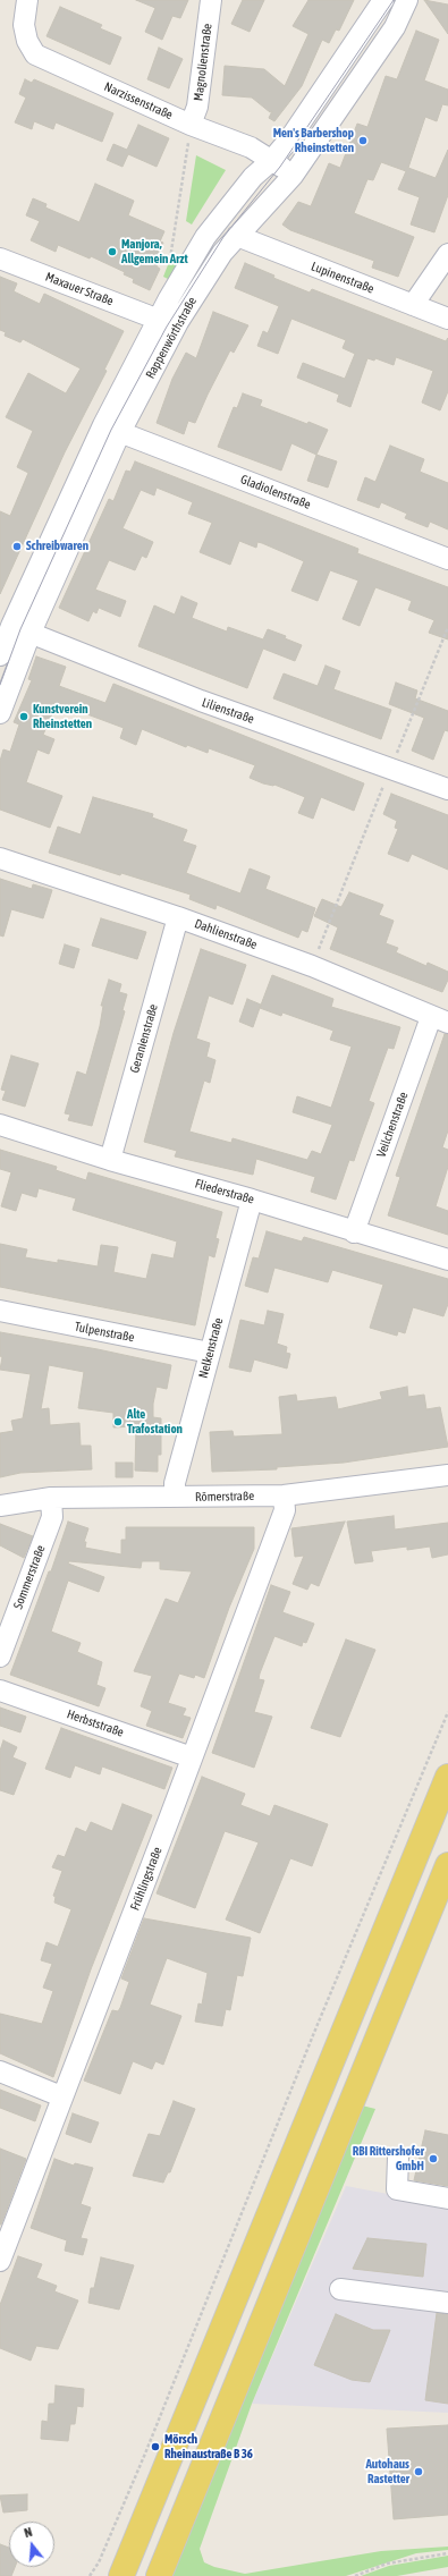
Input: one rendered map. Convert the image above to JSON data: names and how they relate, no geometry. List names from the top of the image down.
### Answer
{
  "streets": {
    "street": [
      "Magnolienstraße",
      "Narzissenstraße",
      "Lupinenstraße",
      "Maxauer Straße",
      "Rappenwörthstraße",
      "Gladiolenstraße",
      "Lilienstraße",
      "Dahlienstraße",
      "Geranienstraße",
      "Veilchenstraße",
      "Fliederstraße",
      "Tulpenstraße",
      "Nelkenstraße",
      "Römerstraße",
      "Sommerstraße",
      "Herbststraße",
      "Frühlingstraße"
    ]
  },
  "crossings": [
    ["Magnolienstraße", "Narzissenstraße"],
    ["Narzissenstraße", "Rappenwörthstraße"],
    ["Lupinenstraße", "Rappenwörthstraße"],
    ["Maxauer Straße", "Rappenwörthstraße"],
    ["Rappenwörthstraße", "Gladiolenstraße"],
    ["Rappenwörthstraße", "Lilienstraße"],
    ["Dahlienstraße", "Geranienstraße"],
    ["Dahlienstraße", "Veilchenstraße"],
    ["Geranienstraße", "Fliederstraße"],
    ["Veilchenstraße", "Fliederstraße"],
    ["Fliederstraße", "Nelkenstraße"],
    ["Tulpenstraße", "Nelkenstraße"],
    ["Nelkenstraße", "Römerstraße"],
    ["Römerstraße", "Sommerstraße"],
    ["Römerstraße", "Frühlingstraße"],
    ["Herbststraße", "Frühlingstraße"]
  ],
  "places": [
    "Men's Barbershop Rheinstetten",
    "Manjora, Allgemein Arzt",
    "Schreibwaren",
    "Kunstverein Rheinstetten",
    "Alte Trafostation",
    "RBI Rittershofer GmbH",
    "Mörsch Rheinaustraße B 36",
    "Autohaus Rastetter"
  ],
  "north": "top"
}
